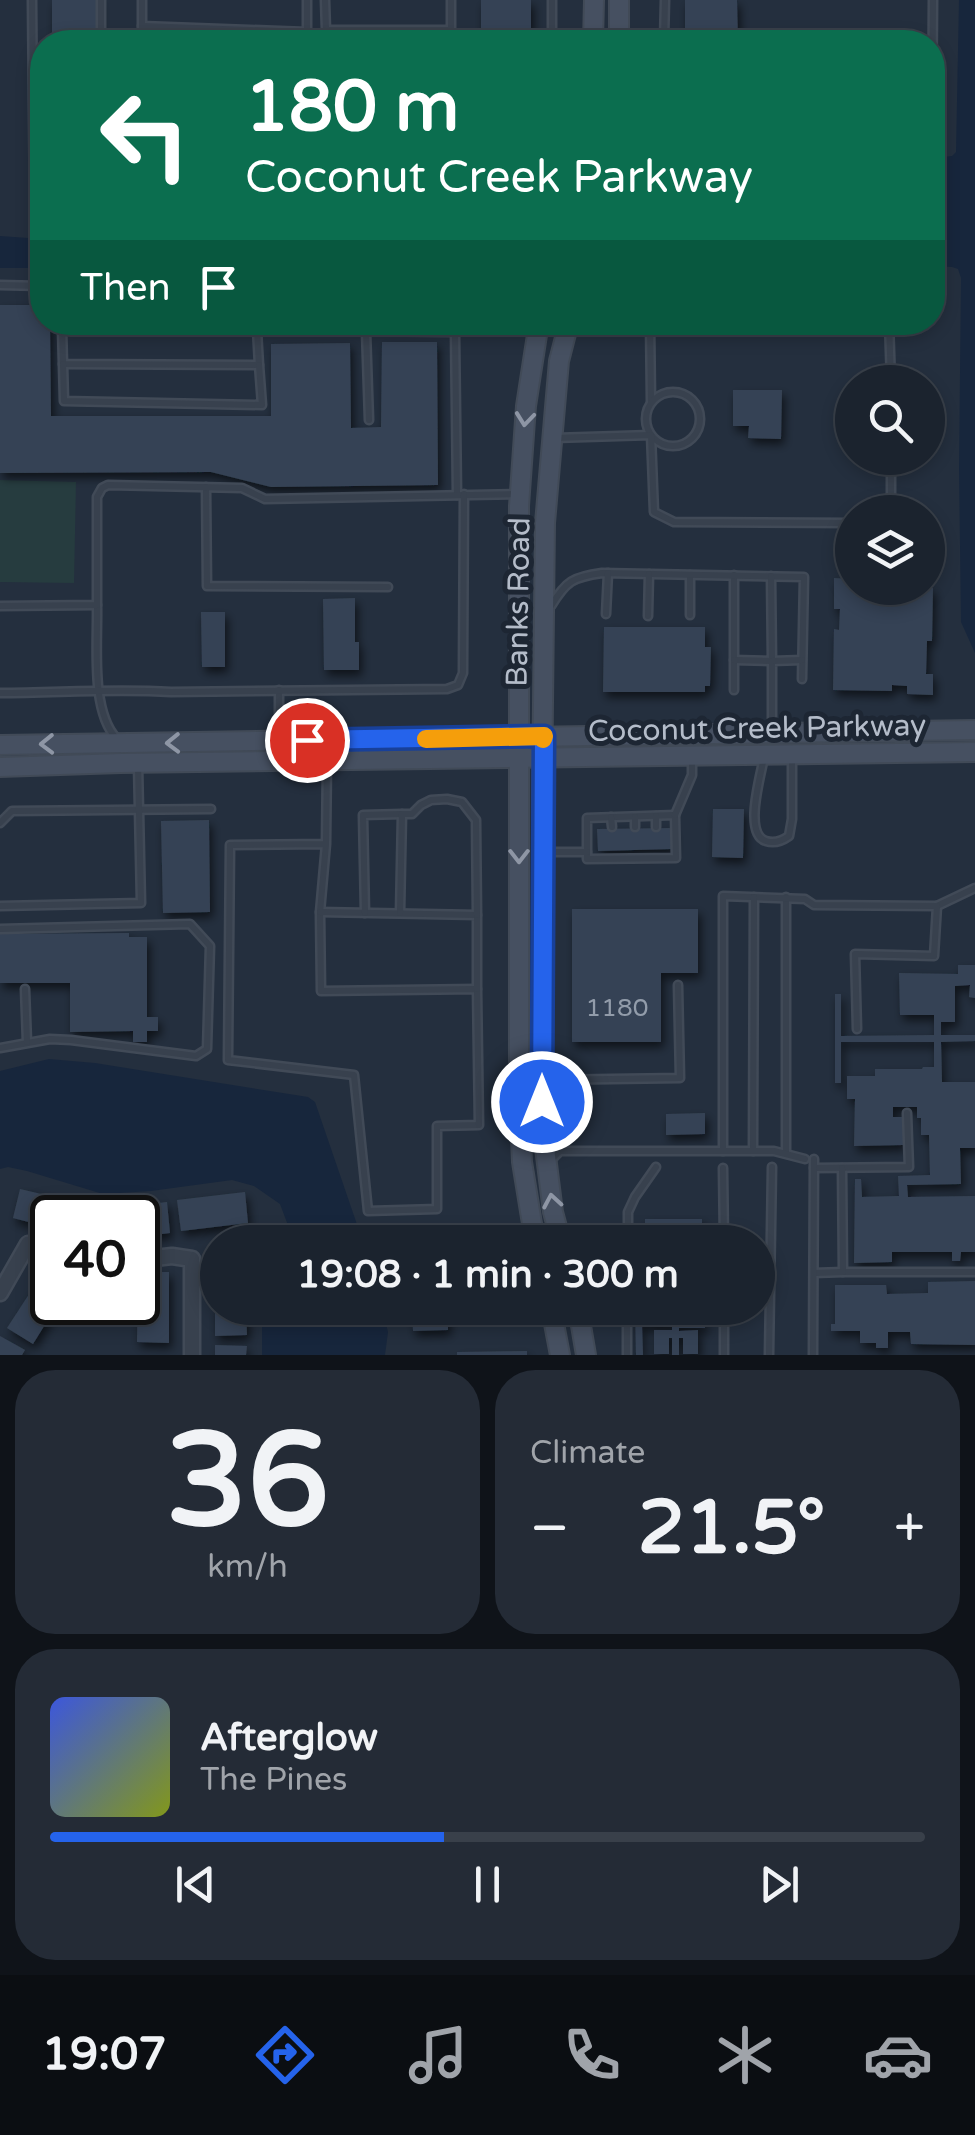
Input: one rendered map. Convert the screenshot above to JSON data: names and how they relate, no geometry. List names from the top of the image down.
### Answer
{
  "streets": {
    "street": ["Banks Road", "Coconut Creek Parkway"]
  },
  "crossings": [
    ["Banks Road", "Coconut Creek Parkway"]
  ],
  "house_numbers": ["1180"],
  "page": {
    "turn": ["180 m", "Coconut Creek Parkway"],
    "then": "Then",
    "limit": "40",
    "trip": "19:08 · 1 min · 300 m",
    "tile": [
      ["36", "km/h"],
      "Climate"
    ],
    "heat": ["−", "21.5°", "+"],
    "song": ["Afterglow", "The Pines"],
    "tabs": "19:07"
  }
}
